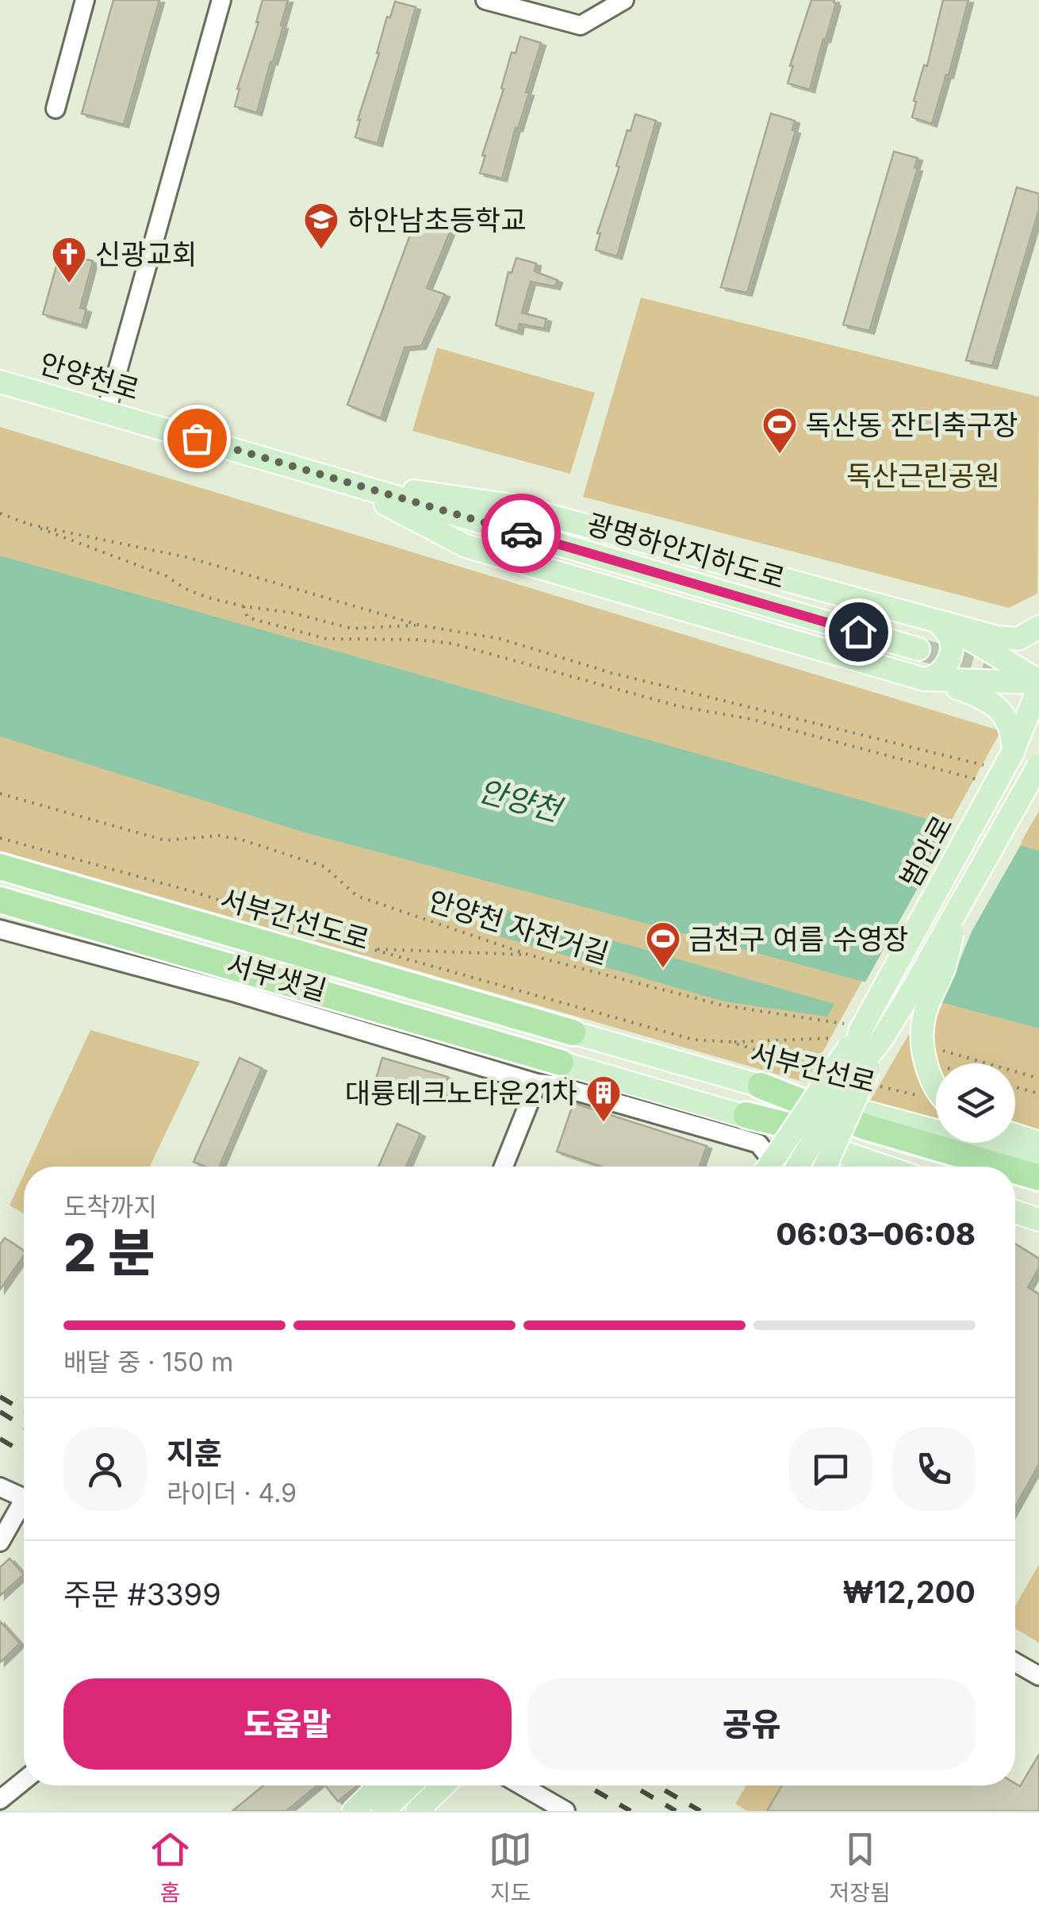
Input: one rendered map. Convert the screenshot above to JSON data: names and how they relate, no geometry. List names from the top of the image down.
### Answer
{
  "streets": {
    "highway": ["서부간선도로"],
    "main road": [
      "안양천로",
      "광명하안지하도로",
      "범안로",
      "서부간선로"
    ],
    "street": ["서부샛길"],
    "path": ["안양천 자전거길"]
  },
  "crossings": [
    ["안양천로", "광명하안지하도로"],
    ["범안로", "안양천 자전거길"],
    ["서부간선도로", "서부간선로"]
  ],
  "water": ["안양천"],
  "parks": ["독산근린공원"],
  "places": {
    "school or university": ["하안남초등학교"],
    "church": ["신광교회"],
    "sports": ["독산동 잔디축구장", "금천구 여름 수영장"],
    "building": ["대륭테크노타운21차"]
  },
  "page": {
    "heading": ["2 분", "도착까지", "06:03–06:08"],
    "panel": [
      "지훈",
      "라이더 · 4.9",
      "주문 #3399",
      "₩12,200"
    ],
    "bar": "배달 중 · 150 m",
    "buttons": ["도움말", "공유"],
    "tabs": ["홈", "지도", "저장됨"]
  }
}
